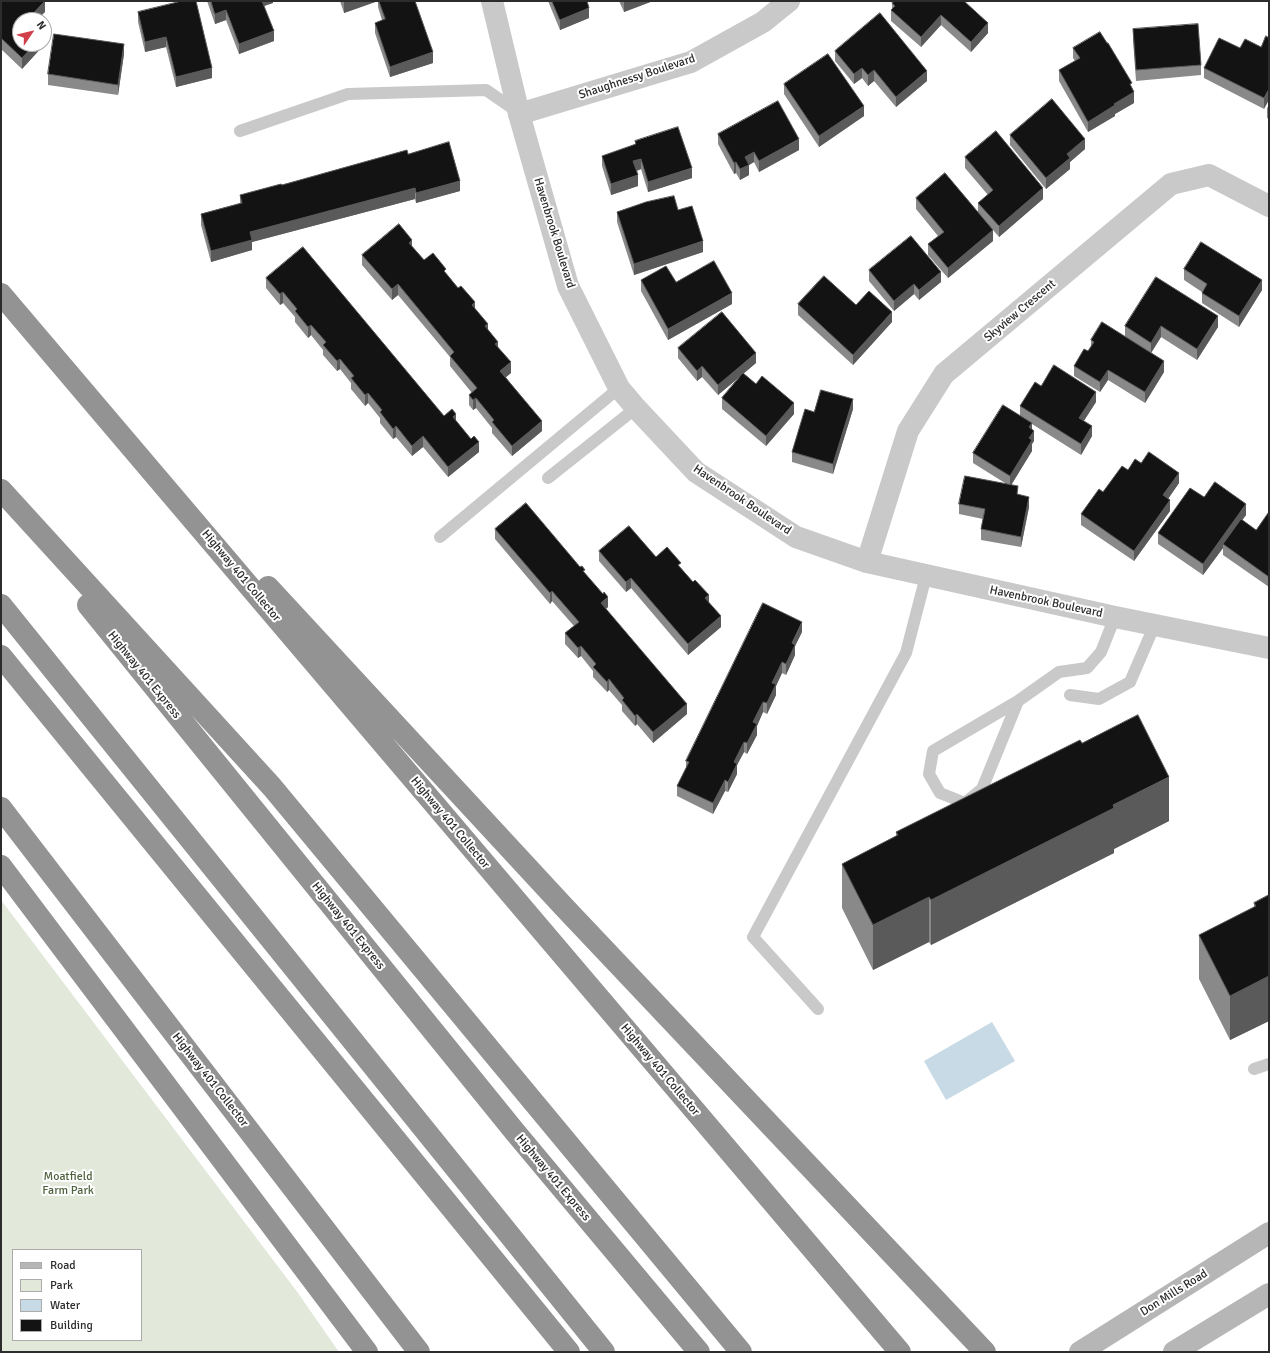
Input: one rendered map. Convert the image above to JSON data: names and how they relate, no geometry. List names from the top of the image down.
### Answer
{
  "streets": {
    "highway": ["Highway 401 Collector", "Highway 401 Express"],
    "main road": ["Don Mills Road"],
    "street": ["Shaughnessy Boulevard", "Havenbrook Boulevard", "Skyview Crescent"]
  },
  "crossings": [
    ["Shaughnessy Boulevard", "Havenbrook Boulevard"],
    ["Havenbrook Boulevard", "Skyview Crescent"]
  ],
  "parks": ["Moatfield Farm Park"],
  "legend": [
    "Road",
    "Park",
    "Water",
    "Building"
  ],
  "north": "top right"
}
